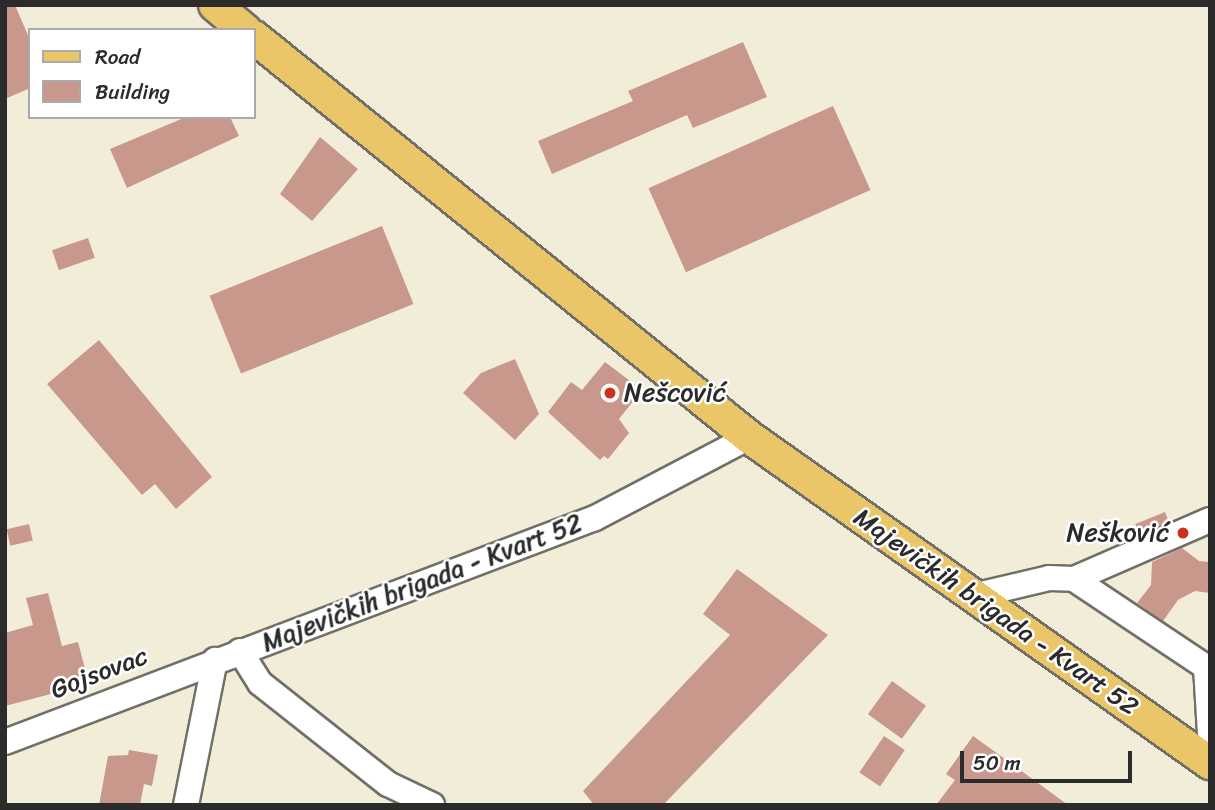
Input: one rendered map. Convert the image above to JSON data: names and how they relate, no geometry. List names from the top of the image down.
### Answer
{
  "streets": {
    "main road": ["Majevičkih brigada - Kvart 52"],
    "street": ["Gojsovac"]
  },
  "crossings": [
    ["Majevičkih brigada - Kvart 52", "Gojsovac"]
  ],
  "places": ["Nešcović", "Nešković"],
  "legend": ["Road", "Building"],
  "scale_bar": "50 m"
}
